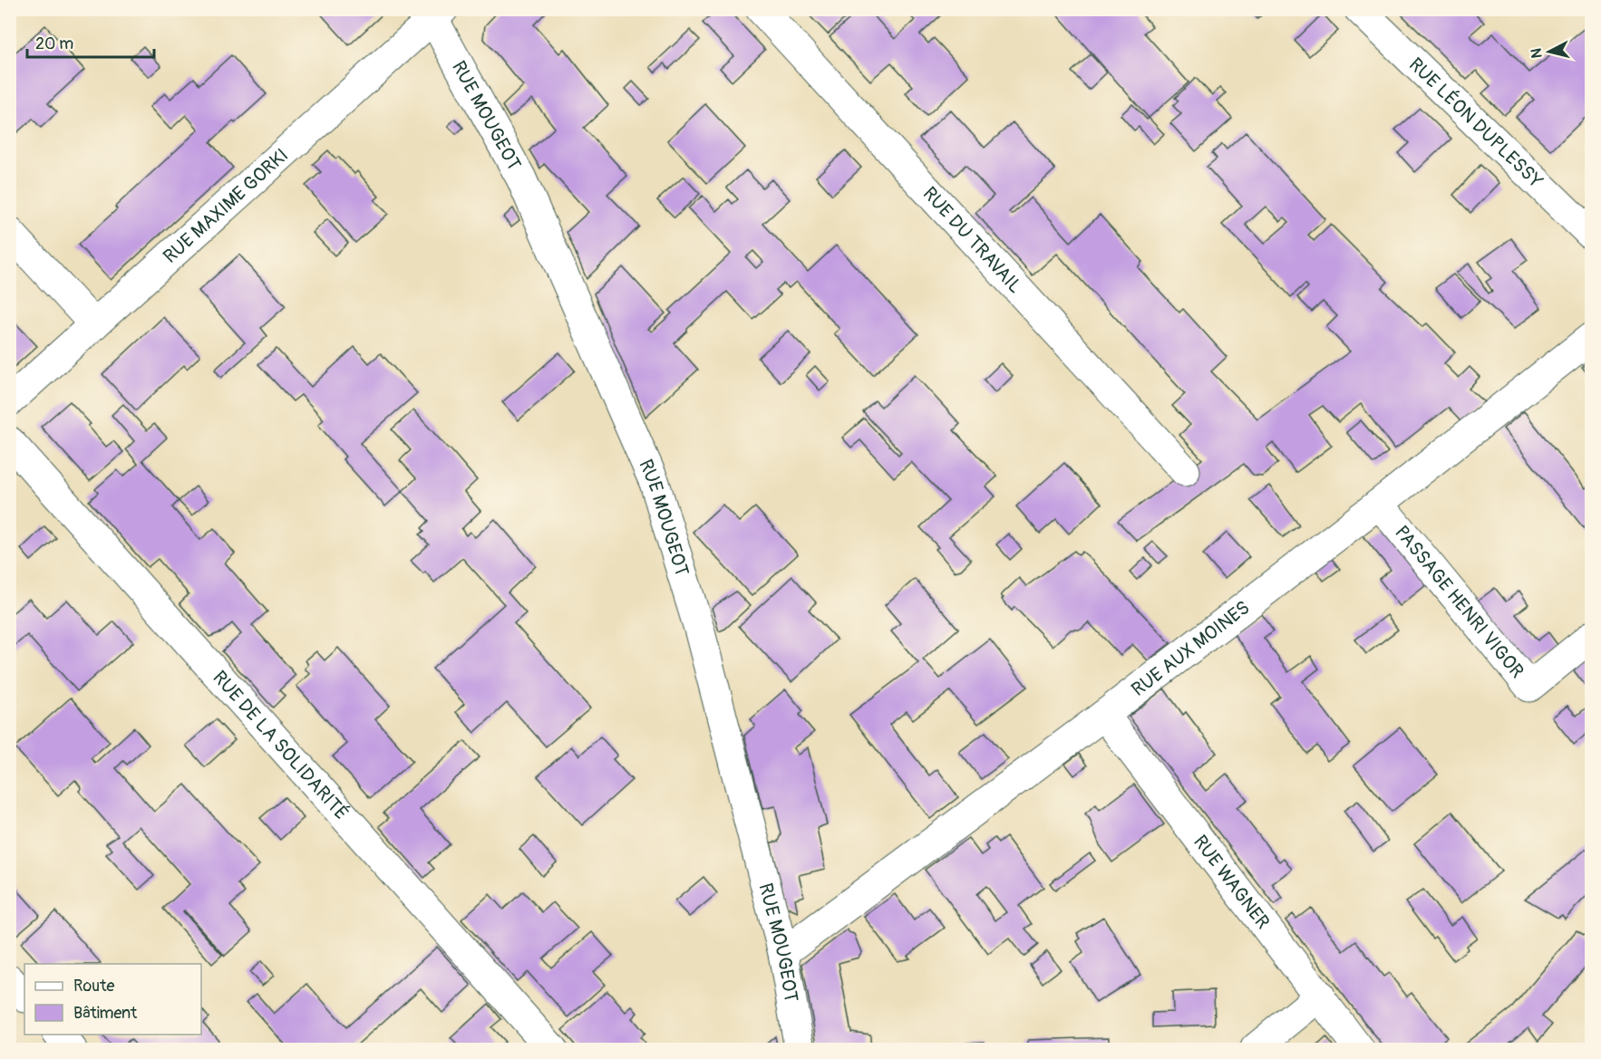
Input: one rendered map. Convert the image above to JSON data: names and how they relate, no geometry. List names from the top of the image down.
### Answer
{
  "streets": {
    "street": [
      "RUE MOUGEOT",
      "RUE LÉON DUPLESSY",
      "RUE MAXIME GORKI",
      "RUE DU TRAVAIL",
      "PASSAGE HENRI VIGOR",
      "RUE AUX MOINES",
      "RUE DE LA SOLIDARITÉ",
      "RUE WAGNER"
    ]
  },
  "crossings": [
    ["RUE MOUGEOT", "RUE MAXIME GORKI"],
    ["RUE MOUGEOT", "RUE AUX MOINES"],
    ["PASSAGE HENRI VIGOR", "RUE AUX MOINES"],
    ["RUE AUX MOINES", "RUE WAGNER"]
  ],
  "legend": ["Route", "Bâtiment"],
  "scale_bar": "20 m",
  "north": "left"
}
